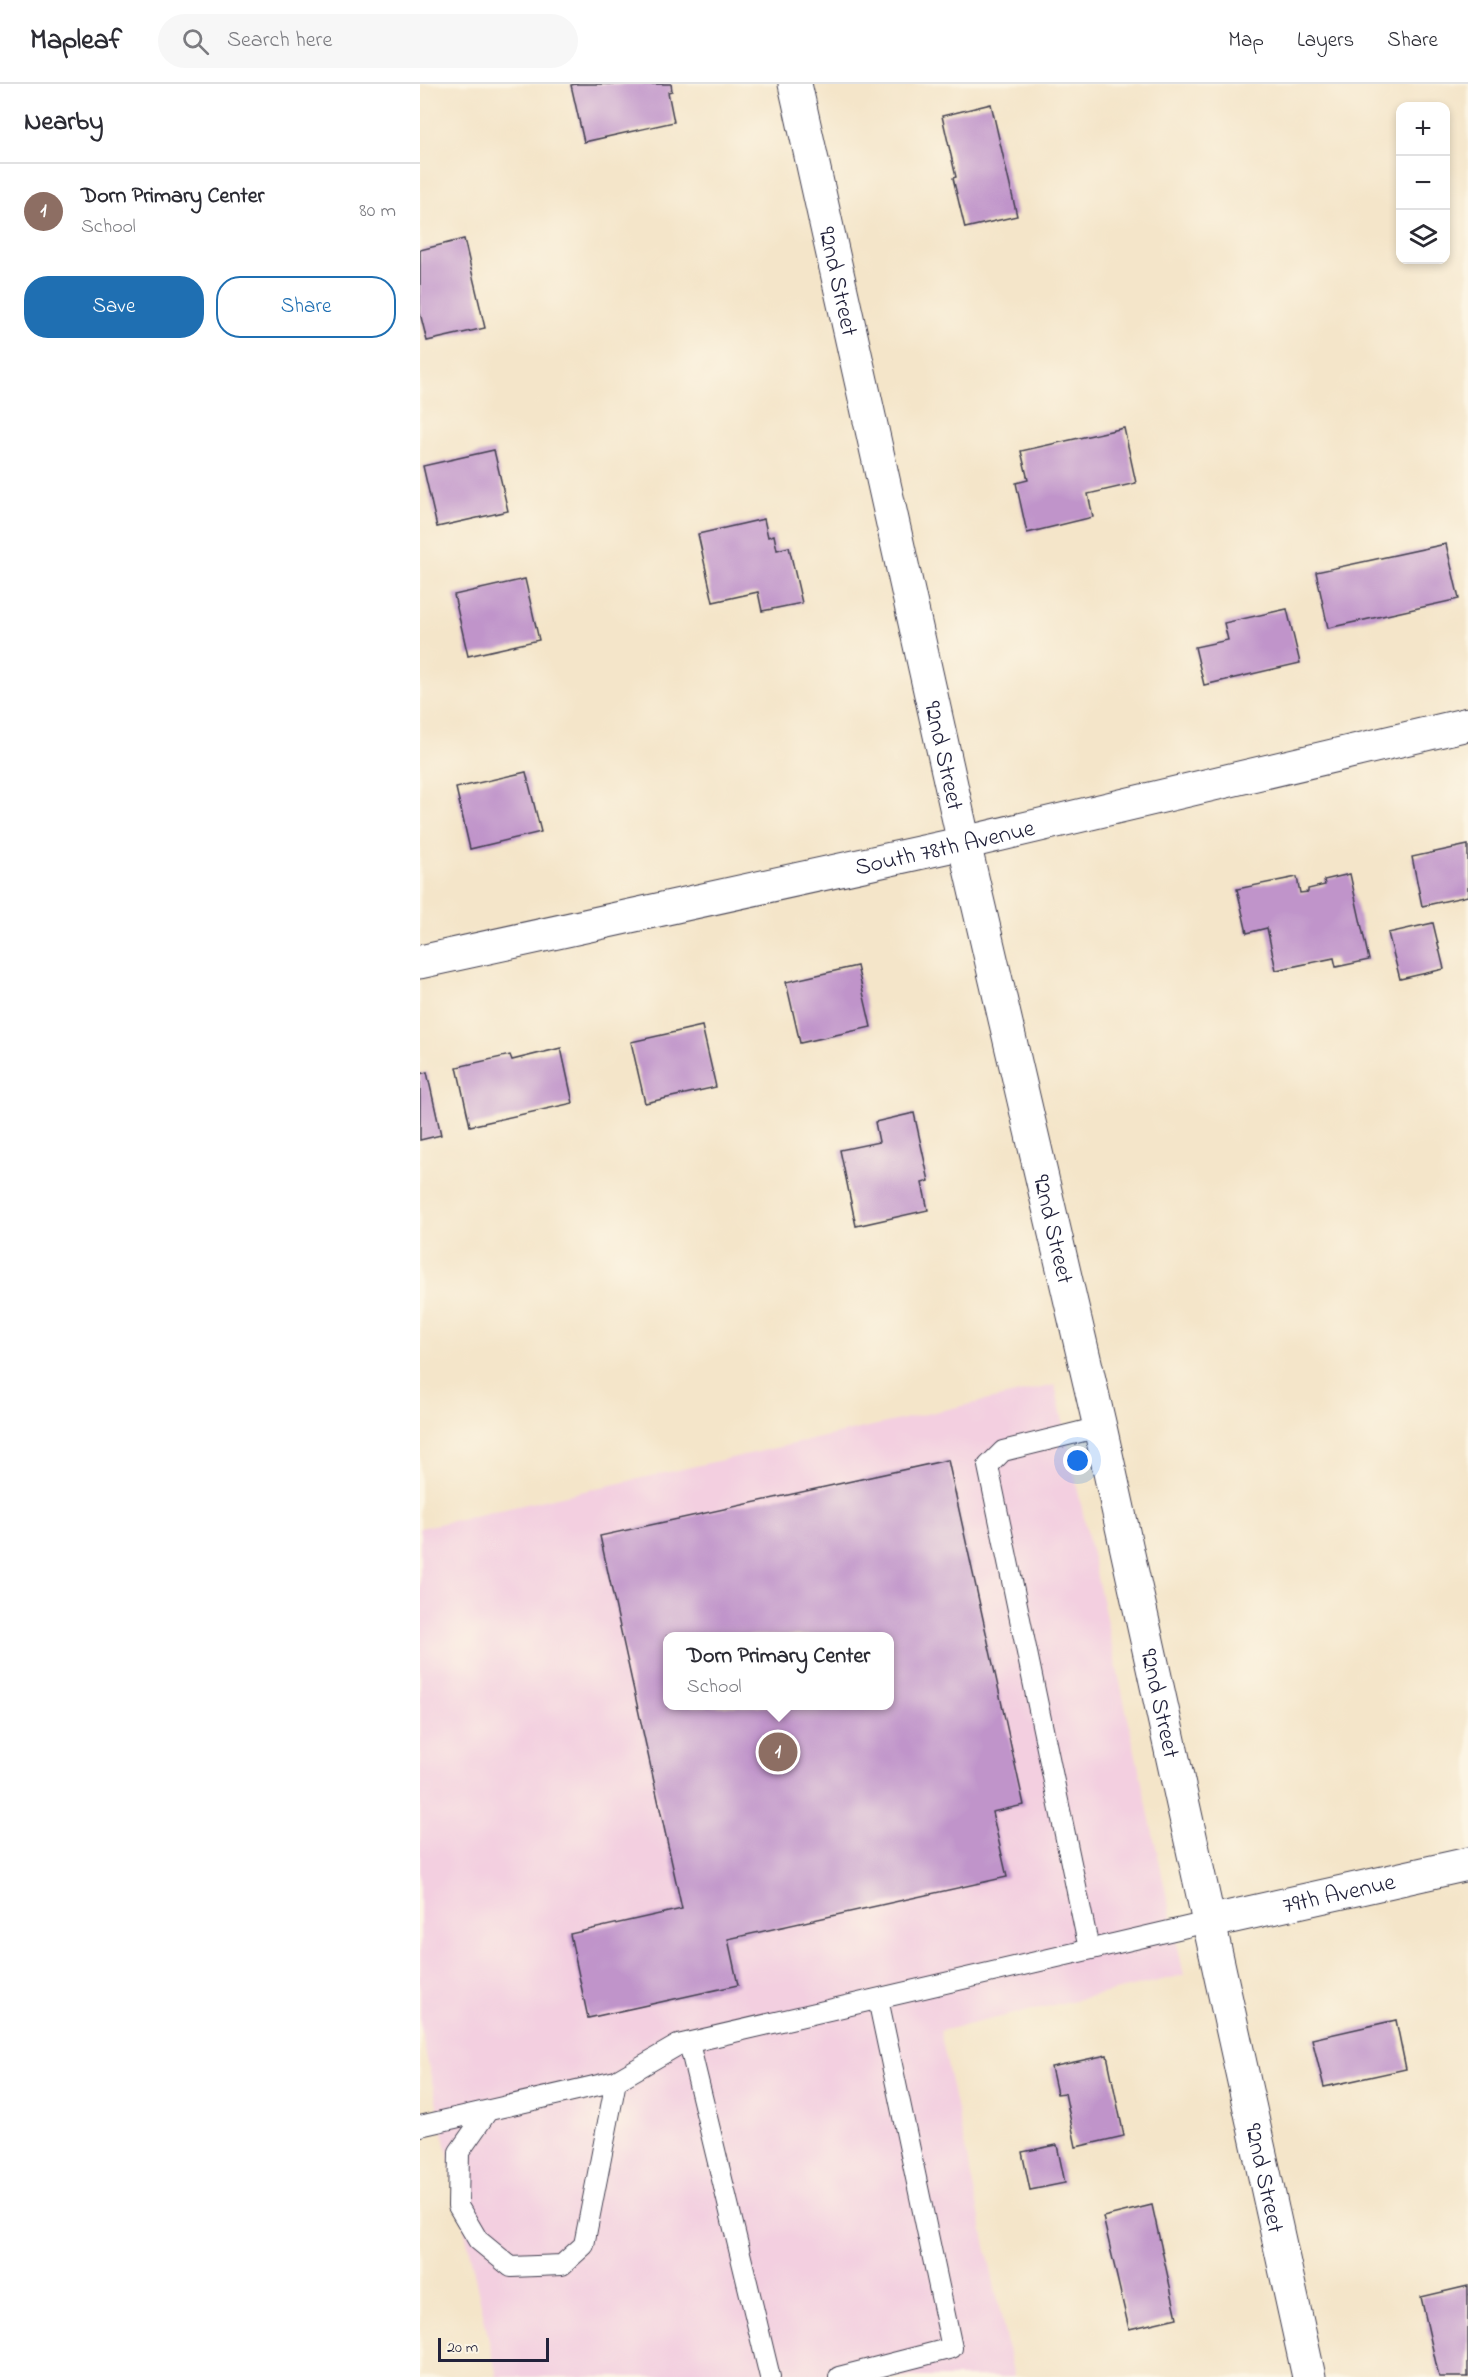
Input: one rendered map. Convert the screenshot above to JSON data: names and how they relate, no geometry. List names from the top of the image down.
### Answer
{
  "streets": {
    "street": ["92nd Street", "South 78th Avenue", "79th Avenue"]
  },
  "crossings": [
    ["92nd Street", "South 78th Avenue"],
    ["92nd Street", "79th Avenue"]
  ],
  "scale_bar": "20 m",
  "page": {
    "header": "Mapleaf",
    "search": "Search here",
    "nav": ["Map", "Layers", "Share"],
    "heading": "Nearby",
    "map_buttons": ["+", "−"],
    "list": [
      {
        "mark": "1",
        "name": "Dorn Primary Center",
        "note": "School",
        "value": "80 m"
      }
    ],
    "buttons": ["Save", "Share"],
    "popup": ["Dorn Primary Center", "School"],
    "pins": "1",
    "scale": "20 m"
  }
}
